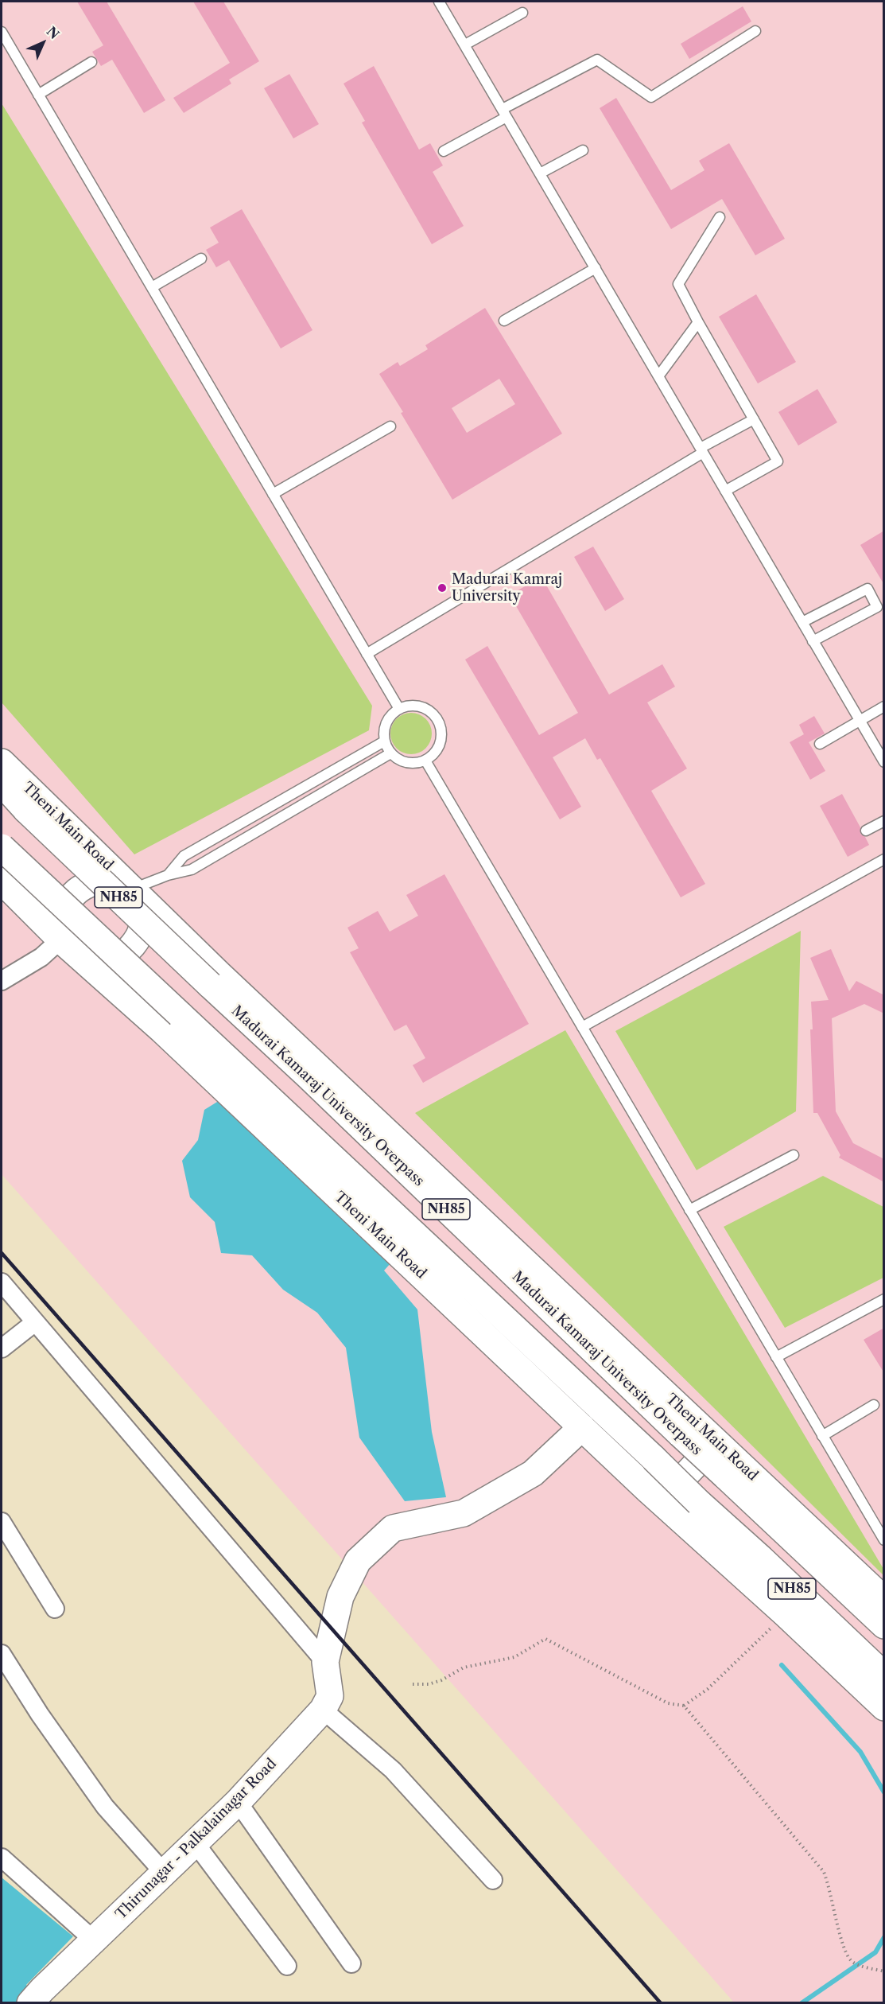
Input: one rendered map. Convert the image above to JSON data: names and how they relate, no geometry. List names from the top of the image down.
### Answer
{
  "streets": {
    "main road": [
      "Theni Main Road",
      "NH85",
      "Madurai Kamaraj University Overpass",
      "Thirunagar - Palkalainagar Road"
    ]
  },
  "crossings": [
    ["Theni Main Road", "Thirunagar - Palkalainagar Road"]
  ],
  "places": ["Madurai Kamraj University"],
  "north": "top right"
}
